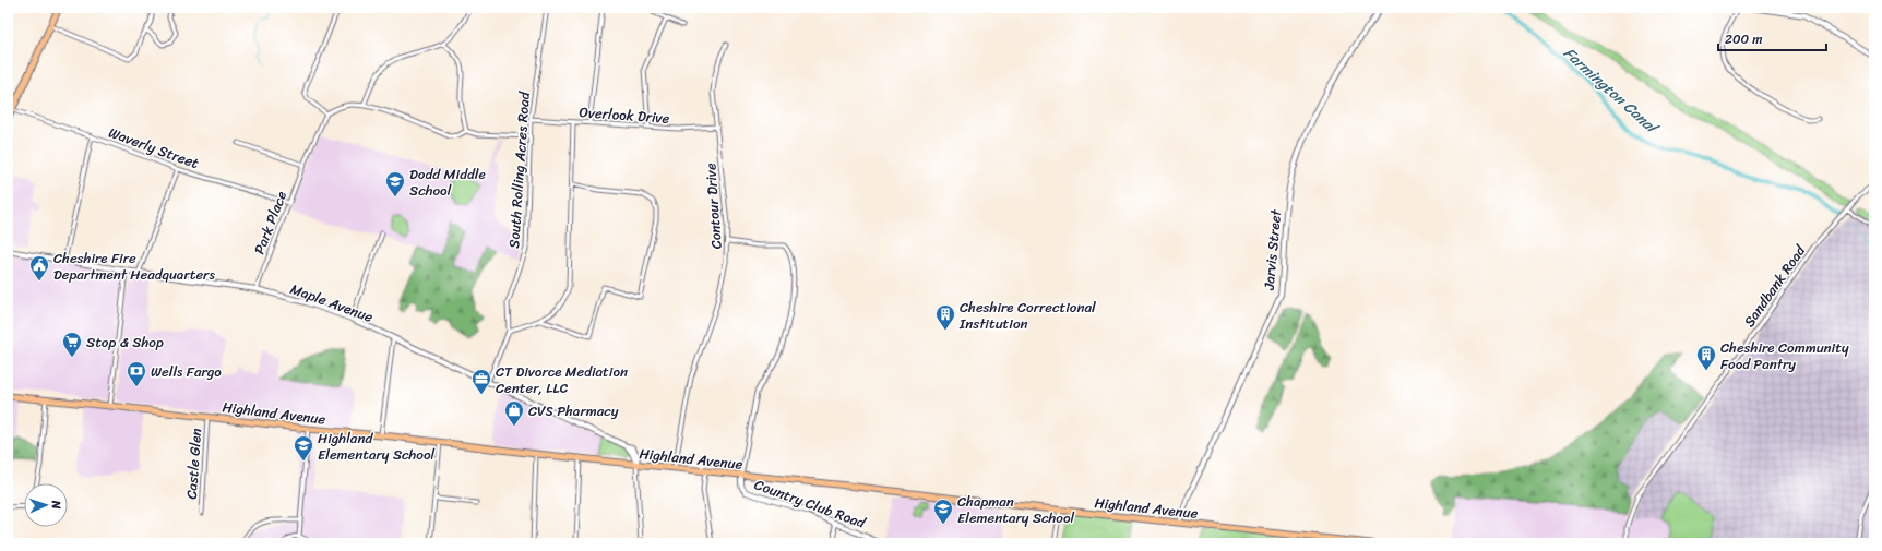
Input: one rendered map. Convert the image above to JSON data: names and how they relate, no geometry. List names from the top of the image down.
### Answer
{
  "streets": {
    "main road": ["Highland Avenue"],
    "street": [
      "Overlook Drive",
      "Waverly Street",
      "South Rolling Acres Road",
      "Contour Drive",
      "Park Place",
      "Jarvis Street",
      "Sandbank Road",
      "Maple Avenue",
      "Castle Glen",
      "Country Club Road"
    ]
  },
  "crossings": [
    ["Overlook Drive", "South Rolling Acres Road"],
    ["Overlook Drive", "Contour Drive"],
    ["Waverly Street", "Park Place"],
    ["South Rolling Acres Road", "Maple Avenue"],
    ["Contour Drive", "Highland Avenue"],
    ["Park Place", "Maple Avenue"],
    ["Jarvis Street", "Highland Avenue"],
    ["Maple Avenue", "Highland Avenue"],
    ["Highland Avenue", "Castle Glen"],
    ["Highland Avenue", "Country Club Road"]
  ],
  "water": ["Farmington Canal"],
  "places": {
    "school or university": ["Dodd Middle School", "Highland Elementary School", "Chapman Elementary School"],
    "public building": ["Cheshire Fire Department Headquarters"],
    "building": ["Cheshire Correctional Institution", "Cheshire Community Food Pantry"],
    "supermarket": ["Stop & Shop"],
    "bank": ["Wells Fargo"],
    "office": ["CT Divorce Mediation Center, LLC"],
    "shop": ["CVS Pharmacy"]
  },
  "scale_bar": "200 m",
  "north": "right"
}
